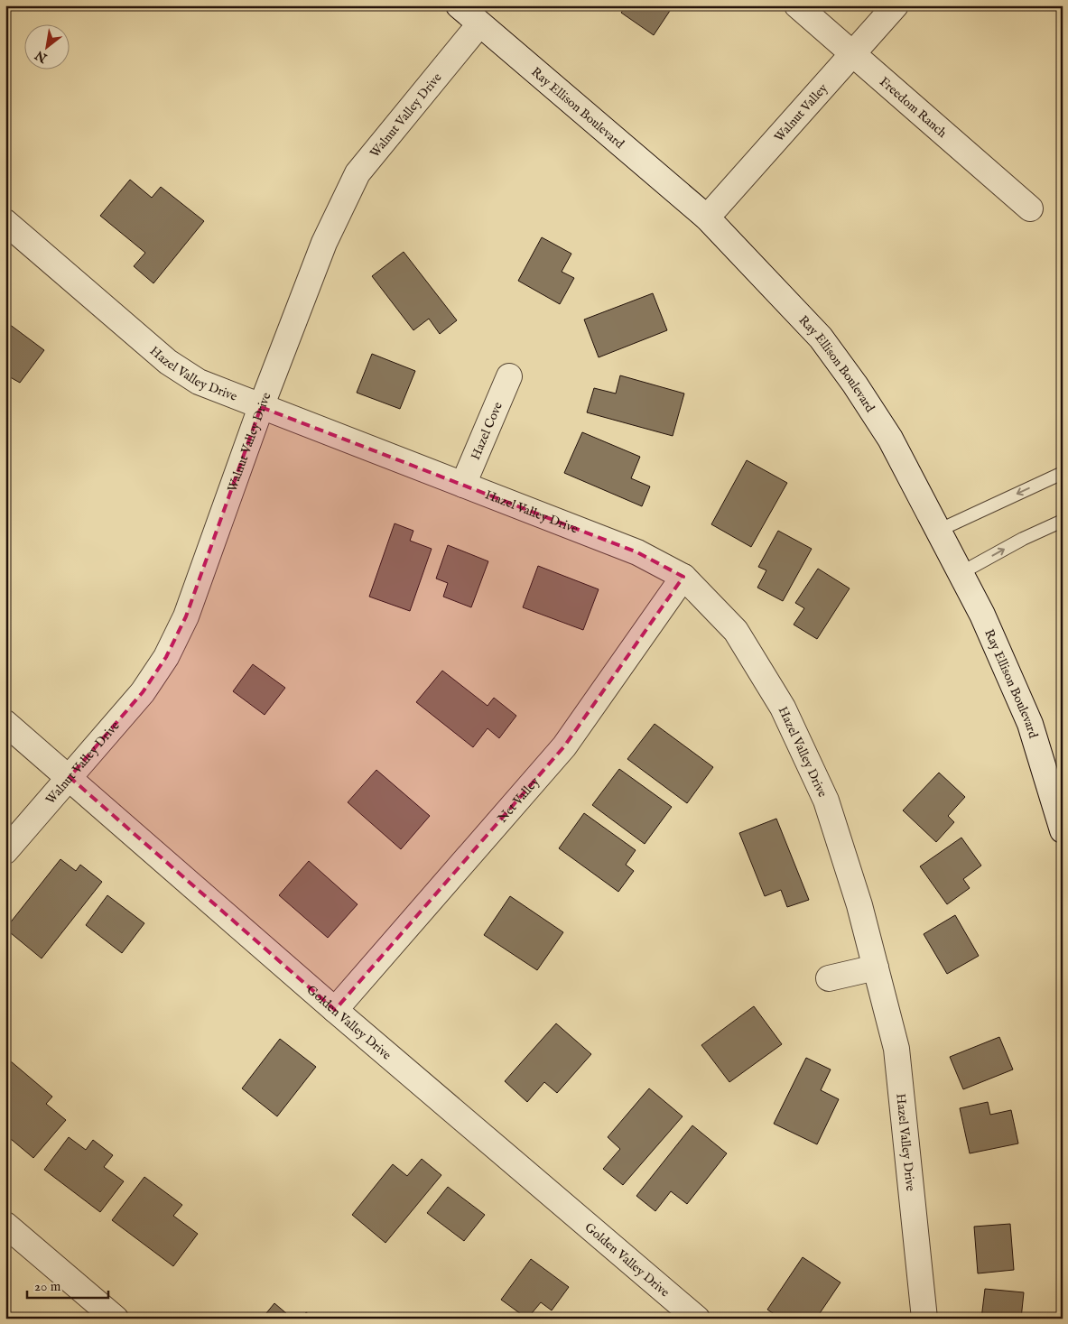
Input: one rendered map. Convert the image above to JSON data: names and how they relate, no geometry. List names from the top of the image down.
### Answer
{
  "streets": {
    "street": [
      "Ray Ellison Boulevard",
      "Freedom Ranch",
      "Walnut Valley",
      "Walnut Valley Drive",
      "Hazel Valley Drive",
      "Hazel Cove",
      "Net Valley",
      "Golden Valley Drive"
    ]
  },
  "crossings": [
    ["Ray Ellison Boulevard", "Walnut Valley"],
    ["Ray Ellison Boulevard", "Walnut Valley Drive"],
    ["Freedom Ranch", "Walnut Valley"],
    ["Walnut Valley Drive", "Hazel Valley Drive"],
    ["Walnut Valley Drive", "Golden Valley Drive"],
    ["Hazel Valley Drive", "Hazel Cove"],
    ["Hazel Valley Drive", "Net Valley"],
    ["Net Valley", "Golden Valley Drive"]
  ],
  "scale_bar": "20 m",
  "north": "bottom left"
}
